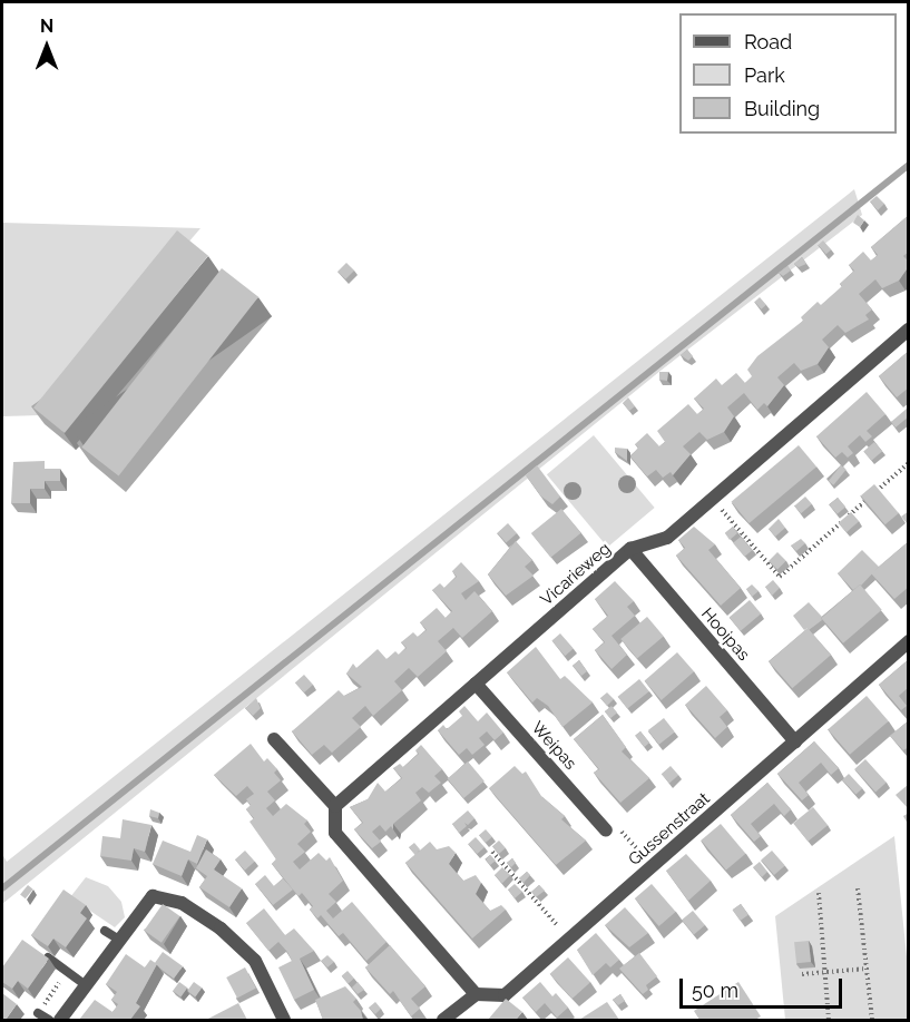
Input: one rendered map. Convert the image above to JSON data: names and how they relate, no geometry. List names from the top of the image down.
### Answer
{
  "streets": {
    "street": [
      "Vicarieweg",
      "Hooipas",
      "Weipas",
      "Gussenstraat"
    ]
  },
  "crossings": [
    ["Vicarieweg", "Hooipas"],
    ["Vicarieweg", "Weipas"],
    ["Hooipas", "Gussenstraat"]
  ],
  "legend": ["Road", "Park", "Building"],
  "scale_bar": "50 m",
  "north": "top"
}
